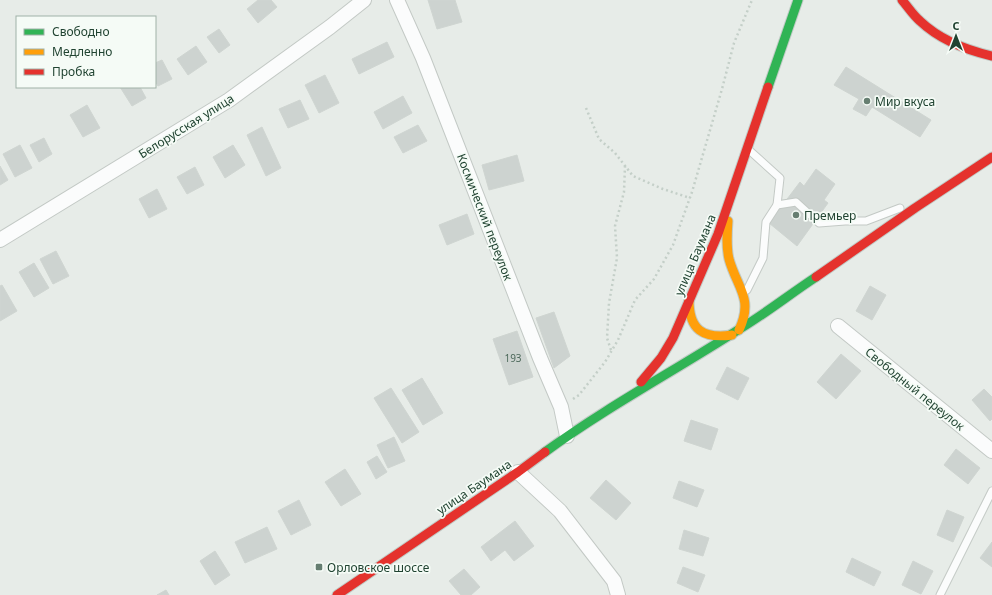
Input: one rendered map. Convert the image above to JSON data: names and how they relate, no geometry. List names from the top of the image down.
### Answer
{
  "streets": {
    "main road": ["улица Баумана"],
    "street": ["Белорусская улица", "Космический переулок", "Свободный переулок"]
  },
  "crossings": [
    ["Космический переулок", "улица Баумана"]
  ],
  "places": {
    "other": ["Мир вкуса", "Премьер"],
    "transit": ["Орловское шоссе"]
  },
  "house_numbers": ["193"],
  "legend": ["Свободно", "Медленно", "Пробка"],
  "north": "top"
}
